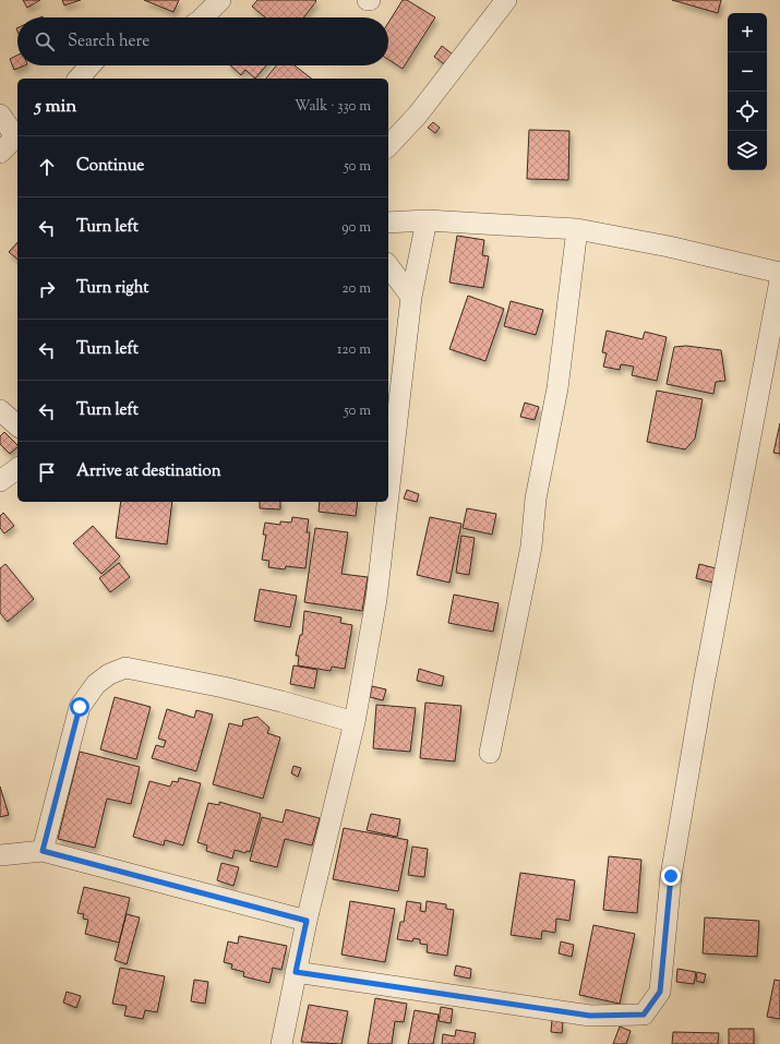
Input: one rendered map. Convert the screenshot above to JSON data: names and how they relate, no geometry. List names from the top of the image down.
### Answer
{
  "page": {
    "map_buttons": ["+", "−"],
    "search": "Search here",
    "heading": ["5 min", "Walk · 330 m"],
    "list": [
      ["Continue", "50 m"],
      ["Turn left", "90 m"],
      ["Turn right", "20 m"],
      ["Turn left", "120 m"],
      ["Turn left", "50 m"],
      "Arrive at destination"
    ]
  }
}
